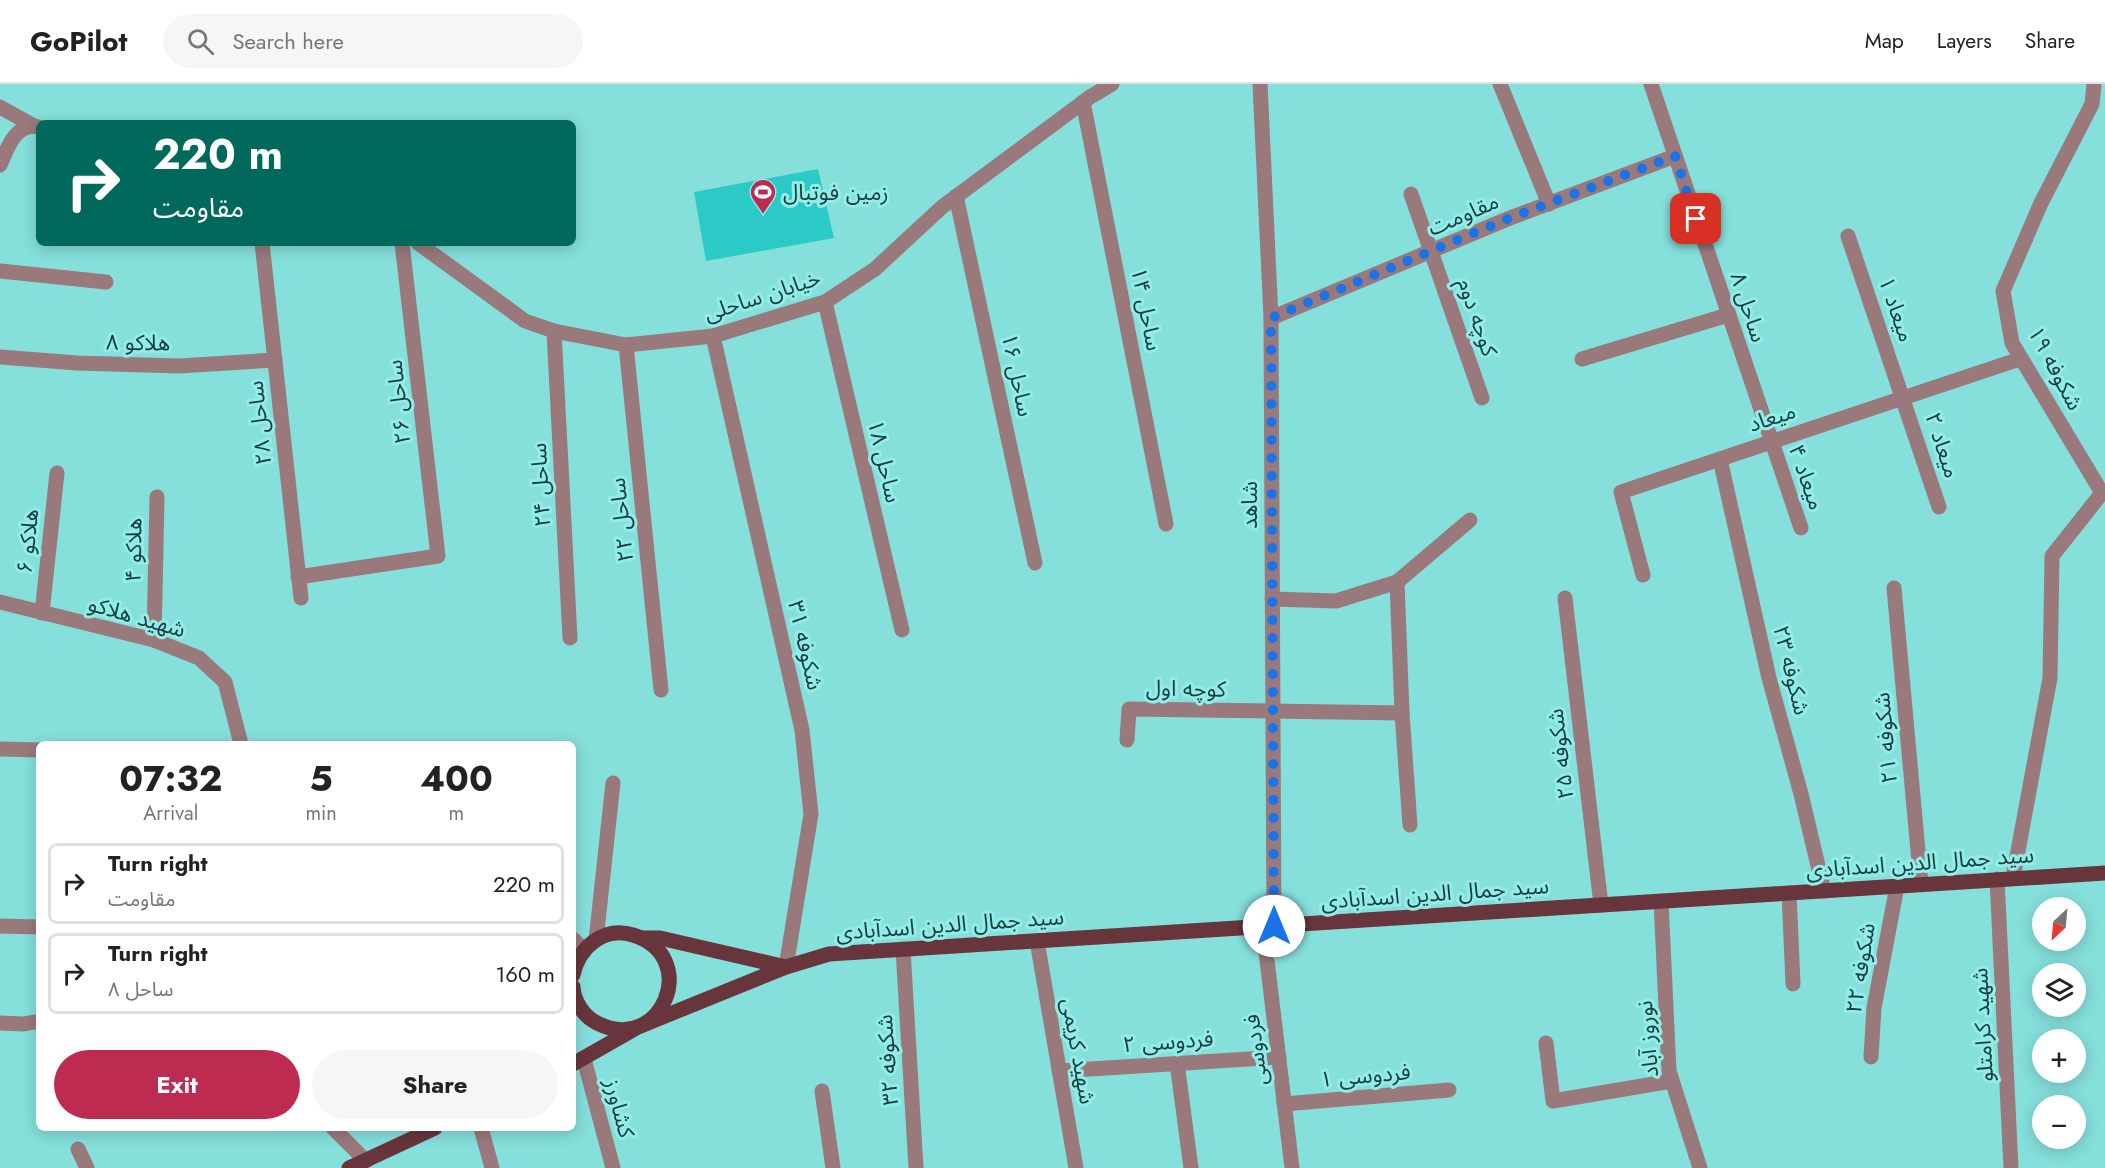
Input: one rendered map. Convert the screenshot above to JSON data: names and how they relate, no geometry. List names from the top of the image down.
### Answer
{
  "streets": {
    "main road": ["سید جمال الدین اسدآبادی"],
    "street": [
      "مقاومت",
      "خیابان ساحلی",
      "ساحل ۸",
      "ساحل ۱۴",
      "میعاد ۱",
      "کوچه دوم",
      "هلاکو ۸",
      "شکوفه ۱۹",
      "ساحل ۱۶",
      "ساحل ۲۶",
      "میعاد",
      "ساحل ۲۸",
      "میعاد ۲",
      "ساحل ۱۸",
      "میعاد ۴",
      "ساحل ۲۴",
      "شاهد",
      "ساحل ۲۲",
      "هلاکو ۶",
      "هلاکو ۴",
      "شهید هلاکو",
      "شکوفه ۳۱",
      "شکوفه ۲۳",
      "کوچه اول",
      "شکوفه ۲۱",
      "شکوفه ۲۵",
      "شکوفه ۲۲",
      "شهید کرامتلو",
      "نوروز آباد",
      "فردوسی ۲",
      "فردوسی",
      "شهید کریمی",
      "شکوفه ۳۲",
      "فردوسی ۱",
      "کشاورز"
    ]
  },
  "crossings": [
    ["مقاومت", "ساحل ۸"],
    ["مقاومت", "کوچه دوم"],
    ["مقاومت", "شاهد"],
    ["خیابان ساحلی", "ساحل ۱۴"],
    ["خیابان ساحلی", "ساحل ۱۶"],
    ["خیابان ساحلی", "ساحل ۱۸"],
    ["خیابان ساحلی", "ساحل ۲۴"],
    ["خیابان ساحلی", "ساحل ۲۲"],
    ["خیابان ساحلی", "شکوفه ۳۱"],
    ["ساحل ۸", "میعاد"],
    ["ساحل ۸", "میعاد ۴"],
    ["میعاد ۱", "میعاد"],
    ["میعاد ۱", "میعاد ۲"],
    ["هلاکو ۸", "ساحل ۲۸"],
    ["شکوفه ۱۹", "میعاد"],
    ["شکوفه ۱۹", "سید جمال الدین اسدآبادی"],
    ["ساحل ۲۶", "ساحل ۲۸"],
    ["میعاد", "میعاد ۲"],
    ["میعاد", "میعاد ۴"],
    ["میعاد", "شکوفه ۲۳"],
    ["شاهد", "کوچه اول"],
    ["شاهد", "سید جمال الدین اسدآبادی"],
    ["شاهد", "فردوسی"],
    ["هلاکو ۶", "شهید هلاکو"],
    ["هلاکو ۴", "شهید هلاکو"],
    ["شکوفه ۳۱", "سید جمال الدین اسدآبادی"],
    ["شکوفه ۲۳", "سید جمال الدین اسدآبادی"],
    ["شکوفه ۲۱", "سید جمال الدین اسدآبادی"],
    ["شکوفه ۲۵", "سید جمال الدین اسدآبادی"],
    ["سید جمال الدین اسدآبادی", "شکوفه ۲۲"],
    ["سید جمال الدین اسدآبادی", "شهید کرامتلو"],
    ["سید جمال الدین اسدآبادی", "نوروز آباد"],
    ["سید جمال الدین اسدآبادی", "فردوسی"],
    ["سید جمال الدین اسدآبادی", "شهید کریمی"],
    ["سید جمال الدین اسدآبادی", "شکوفه ۳۲"],
    ["فردوسی ۲", "فردوسی"],
    ["فردوسی ۲", "شهید کریمی"],
    ["فردوسی", "فردوسی ۱"]
  ],
  "places": {
    "sports": ["زمین فوتبال"]
  },
  "north": "bottom left",
  "page": {
    "header": "GoPilot",
    "search": "Search here",
    "nav": ["Map", "Layers", "Share"],
    "turn": ["220 m", "مقاومت"],
    "eta": [
      "07:32",
      "Arrival",
      "5",
      "min",
      "400",
      "m"
    ],
    "list": [
      {
        "name": "Turn right",
        "note": "مقاومت",
        "value": "220 m"
      },
      {
        "name": "Turn right",
        "note": "ساحل ۸",
        "value": "160 m"
      }
    ],
    "map_buttons": ["+", "−"],
    "buttons": ["Exit", "Share"]
  }
}
